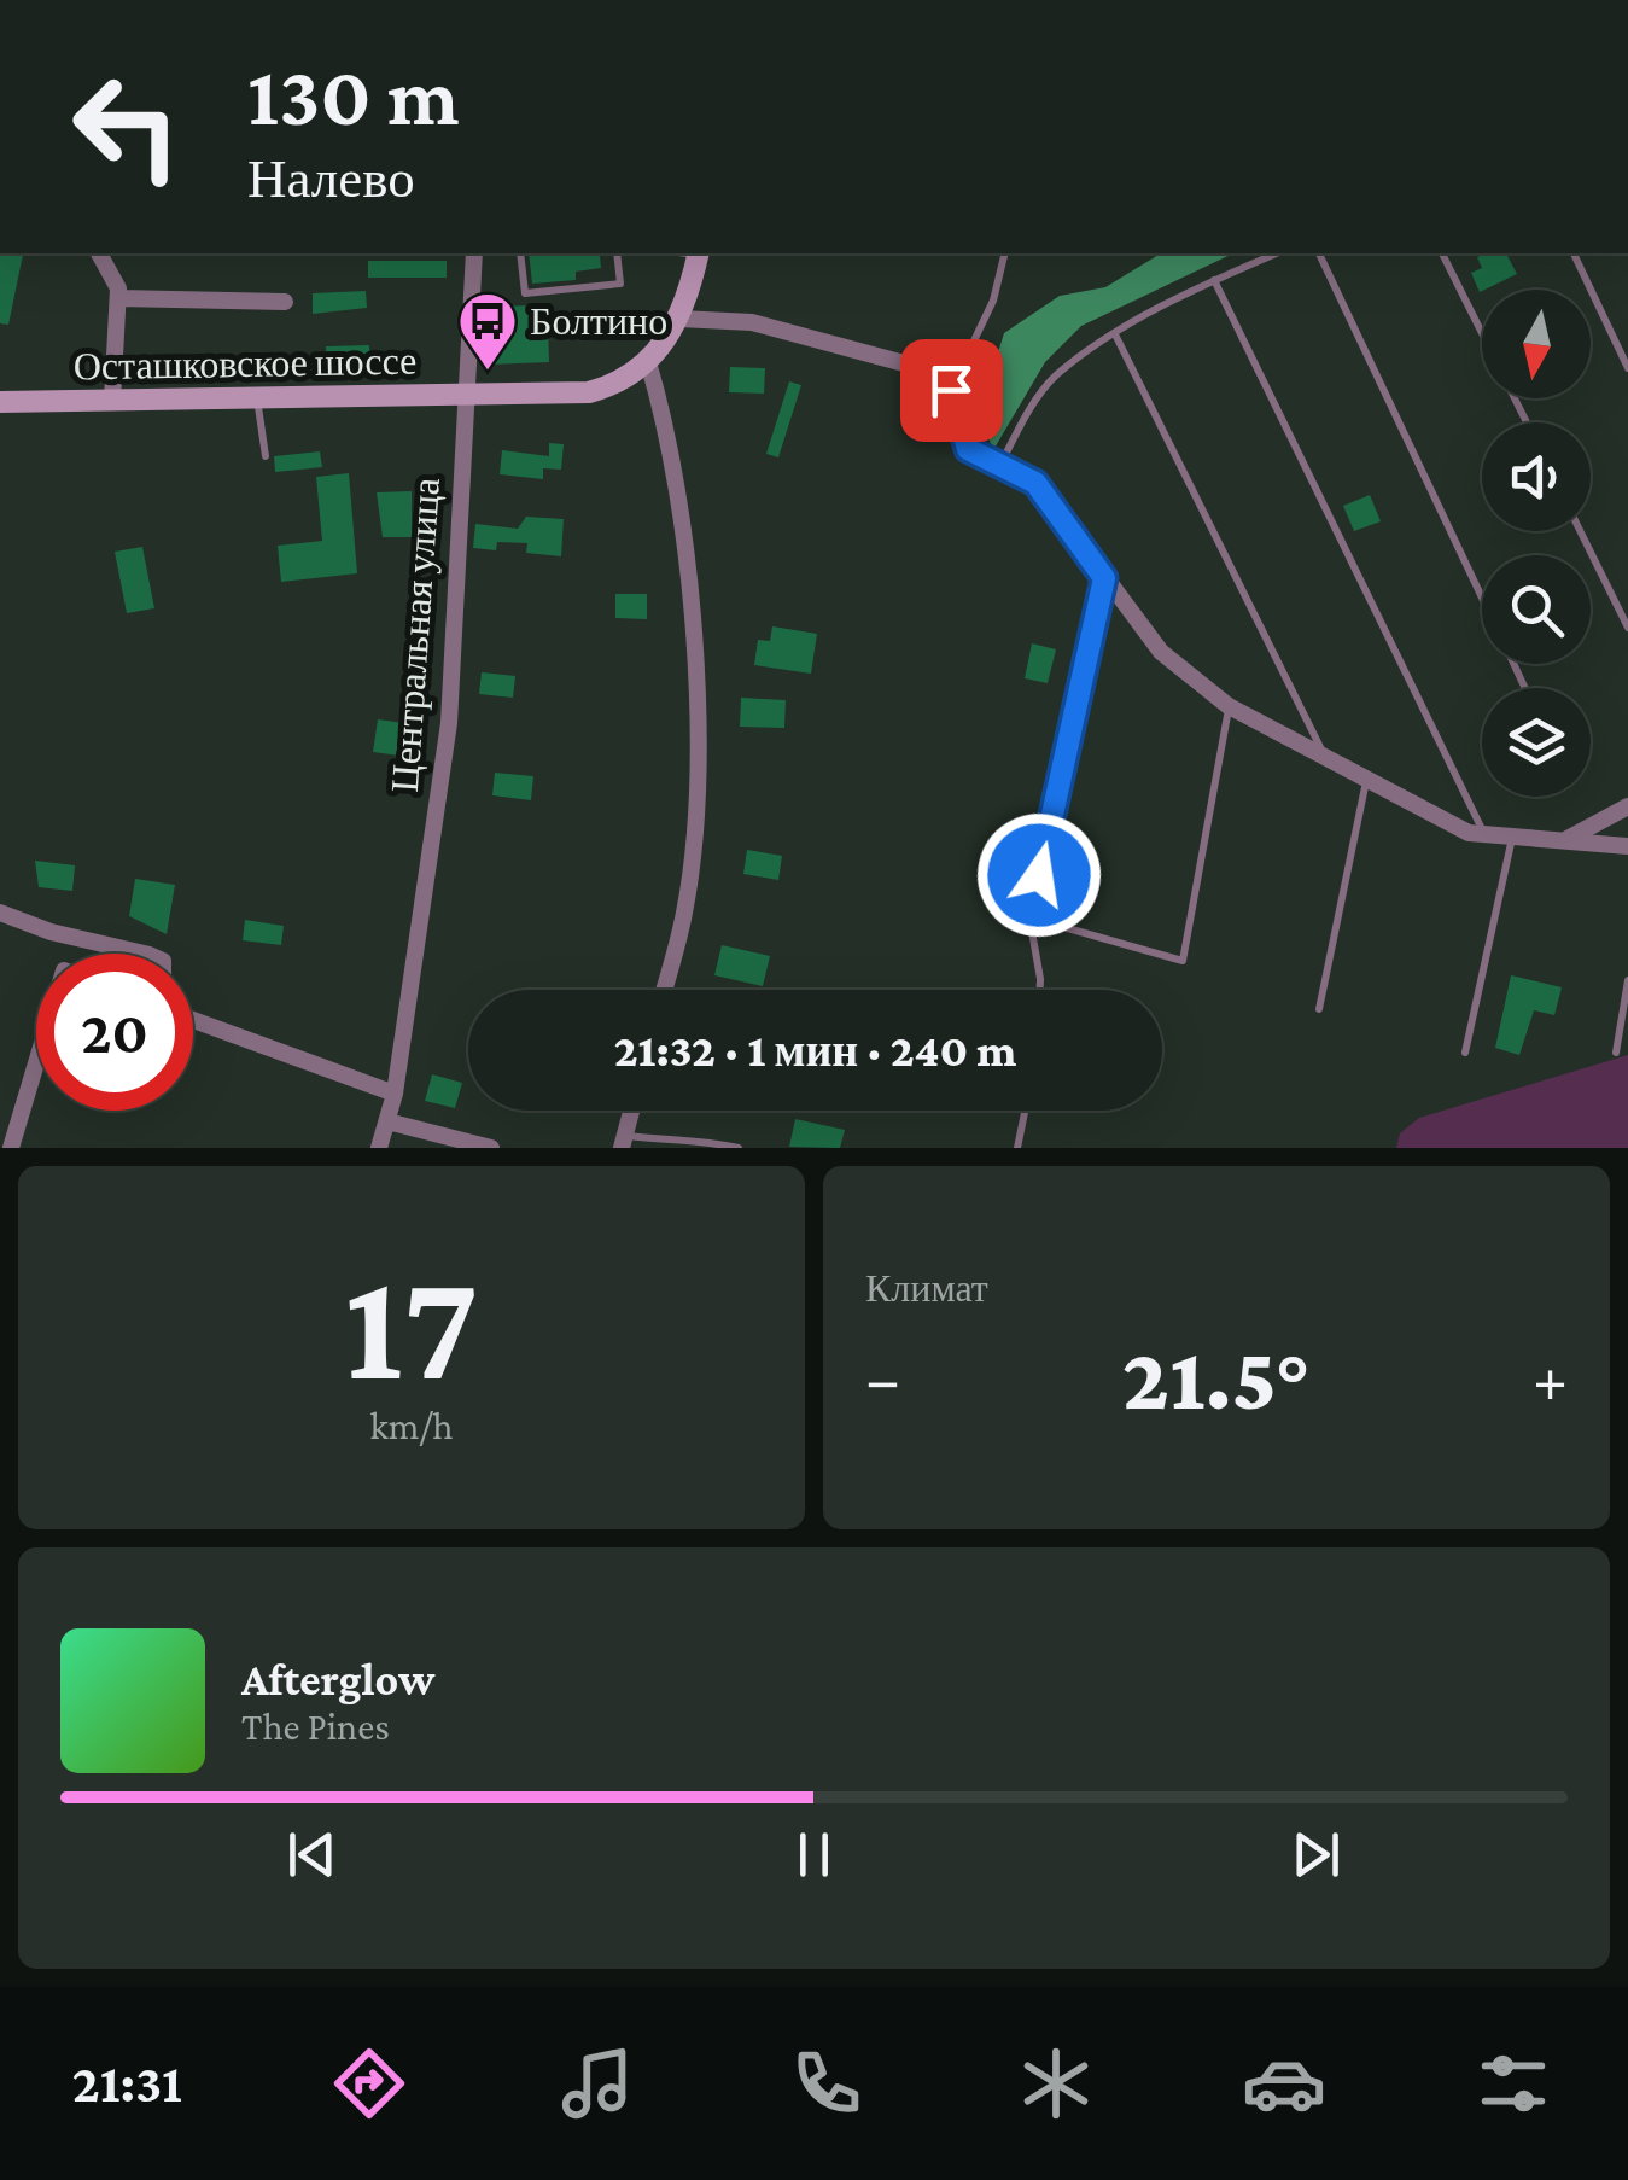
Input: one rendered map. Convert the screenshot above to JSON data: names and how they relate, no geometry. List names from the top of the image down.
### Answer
{
  "streets": {
    "main road": ["Осташковское шоссе"],
    "street": ["Центральная улица"]
  },
  "crossings": [
    ["Осташковское шоссе", "Центральная улица"]
  ],
  "places": {
    "bus stop": ["Болтино"]
  },
  "north": "bottom",
  "page": {
    "turn": ["130 m", "Налево"],
    "limit": "20",
    "trip": "21:32 · 1 мин · 240 m",
    "tile": [
      ["17", "km/h"],
      "Климат"
    ],
    "heat": ["−", "21.5°", "+"],
    "song": ["Afterglow", "The Pines"],
    "tabs": "21:31"
  }
}
